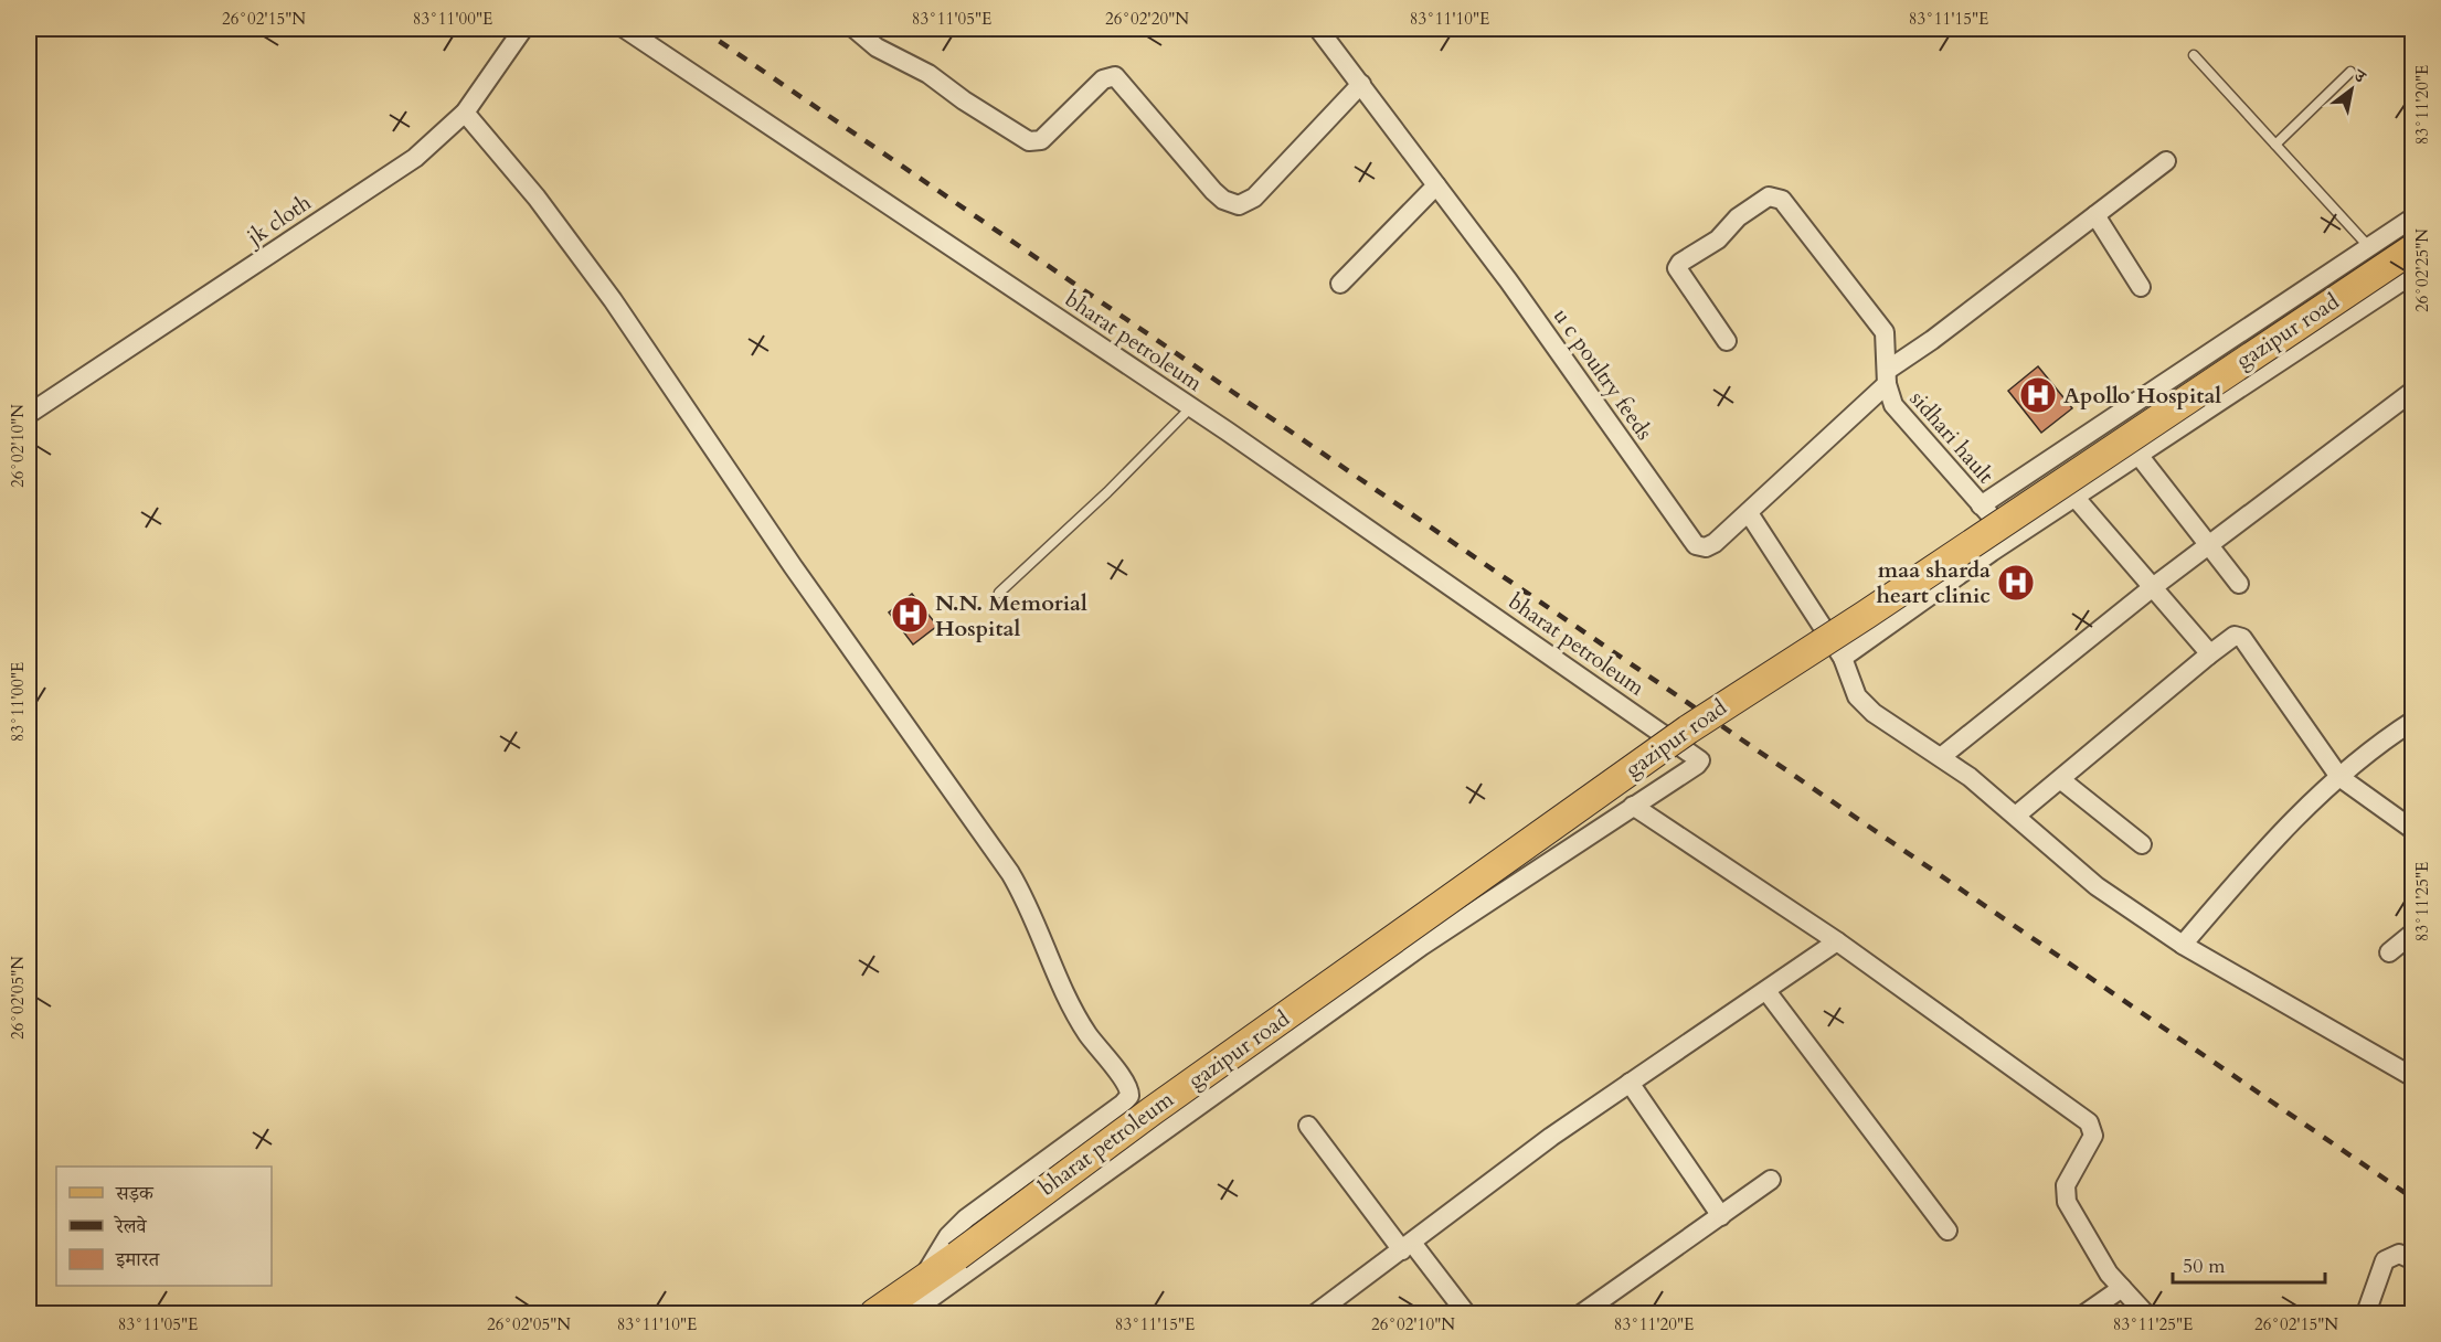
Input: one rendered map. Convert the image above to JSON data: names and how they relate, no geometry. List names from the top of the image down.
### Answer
{
  "streets": {
    "main road": ["gazipur road"],
    "street": [
      "jk cloth",
      "bharat petroleum",
      "u c poultry feeds",
      "sidhari hault"
    ]
  },
  "crossings": [
    ["u c poultry feeds", "sidhari hault"]
  ],
  "places": {
    "hospital": ["Apollo Hospital", "maa sharda heart clinic", "N.N. Memorial Hospital"]
  },
  "legend": ["सड़क", "रेलवे", "इमारत"],
  "scale_bar": "50 m",
  "north": "top right",
  "coordinates": [
    "26°02'15\"N",
    "83°11'00\"E",
    "83°11'05\"E",
    "26°02'20\"N",
    "83°11'10\"E",
    "83°11'15\"E",
    "83°11'20\"E",
    "26°02'25\"N",
    "26°02'10\"N",
    "83°11'25\"E",
    "26°02'05\"N"
  ]
}
